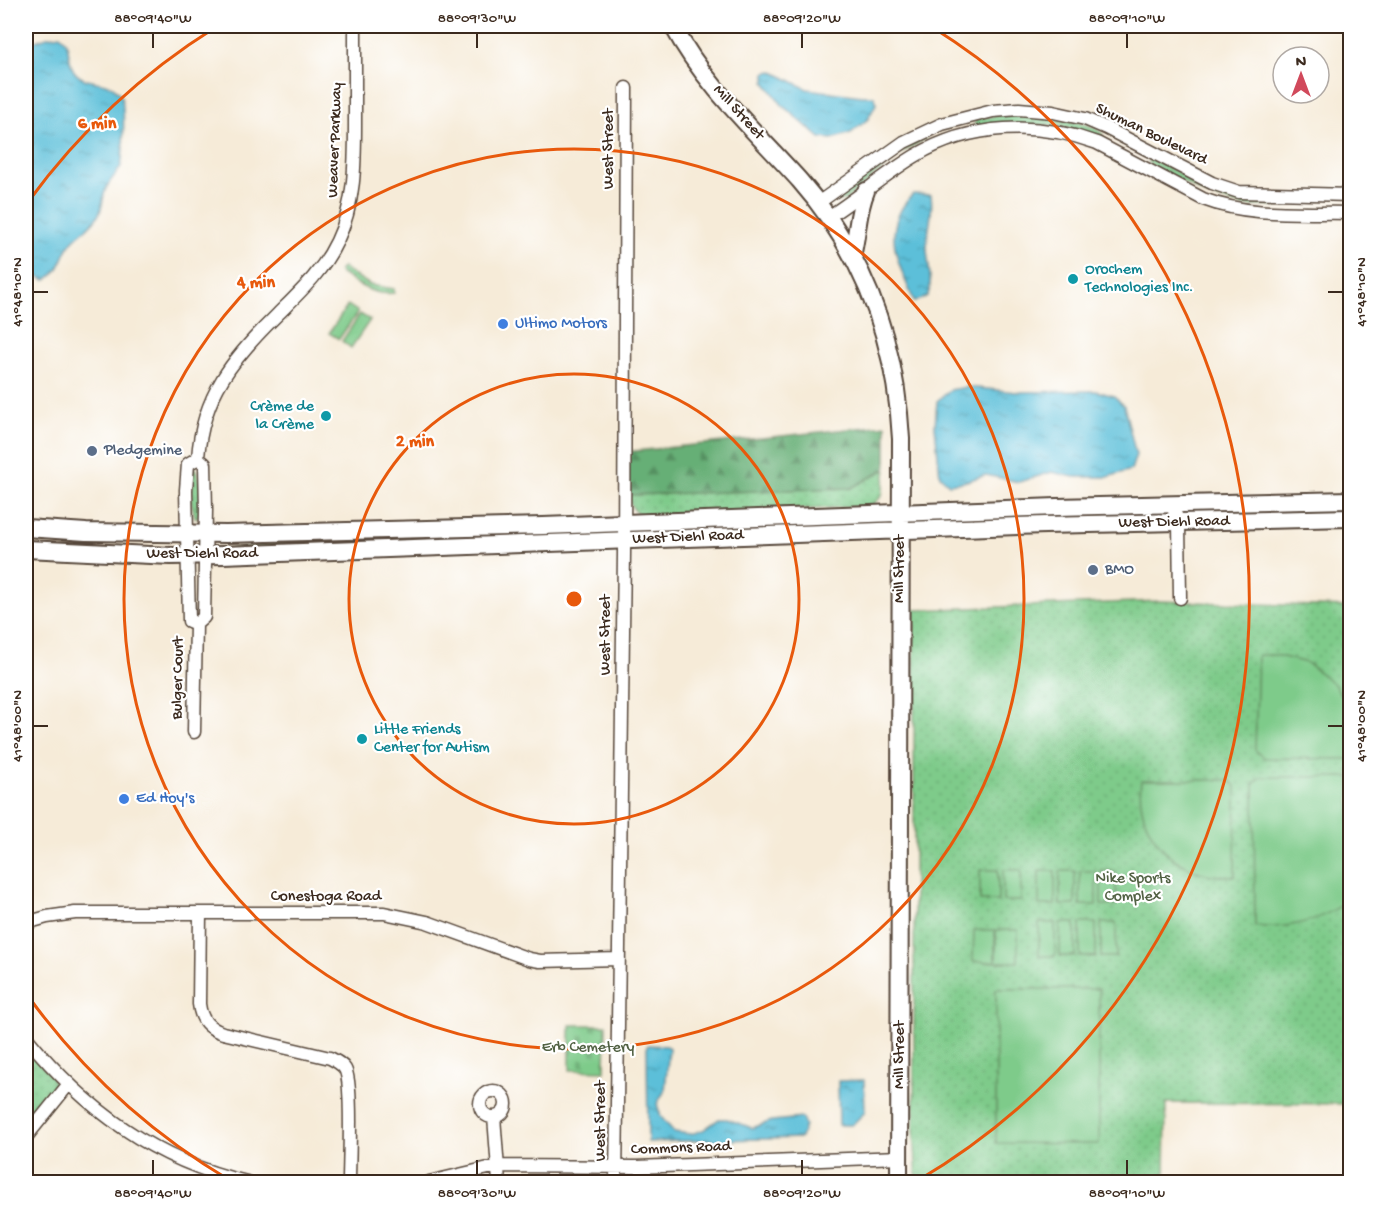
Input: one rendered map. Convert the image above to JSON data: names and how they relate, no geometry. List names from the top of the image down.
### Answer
{
  "streets": {
    "street": [
      "Mill Street",
      "Shuman Boulevard",
      "Weaver Parkway",
      "West Street",
      "West Diehl Road",
      "Bulger Court",
      "Conestoga Road",
      "Commons Road"
    ]
  },
  "crossings": [
    ["Mill Street", "Shuman Boulevard"],
    ["Mill Street", "West Diehl Road"],
    ["Mill Street", "Commons Road"],
    ["Weaver Parkway", "West Diehl Road"],
    ["Weaver Parkway", "Bulger Court"],
    ["West Street", "West Diehl Road"],
    ["West Street", "Conestoga Road"],
    ["West Street", "Commons Road"],
    ["West Diehl Road", "Bulger Court"]
  ],
  "parks": ["Nike Sports Complex", "Erb Cemetery"],
  "places": [
    "Orochem Technologies Inc.",
    "Ultimo Motors",
    "Crème de la Crème",
    "Pledgemine",
    "BMO",
    "Little Friends Center for Autism",
    "Ed Hoy's"
  ],
  "north": "top",
  "coordinates": [
    "88°09'40\"W",
    "88°09'30\"W",
    "88°09'20\"W",
    "88°09'10\"W",
    "41°48'10\"N",
    "41°48'00\"N"
  ],
  "rings": ["6 min", "4 min", "2 min"]
}
